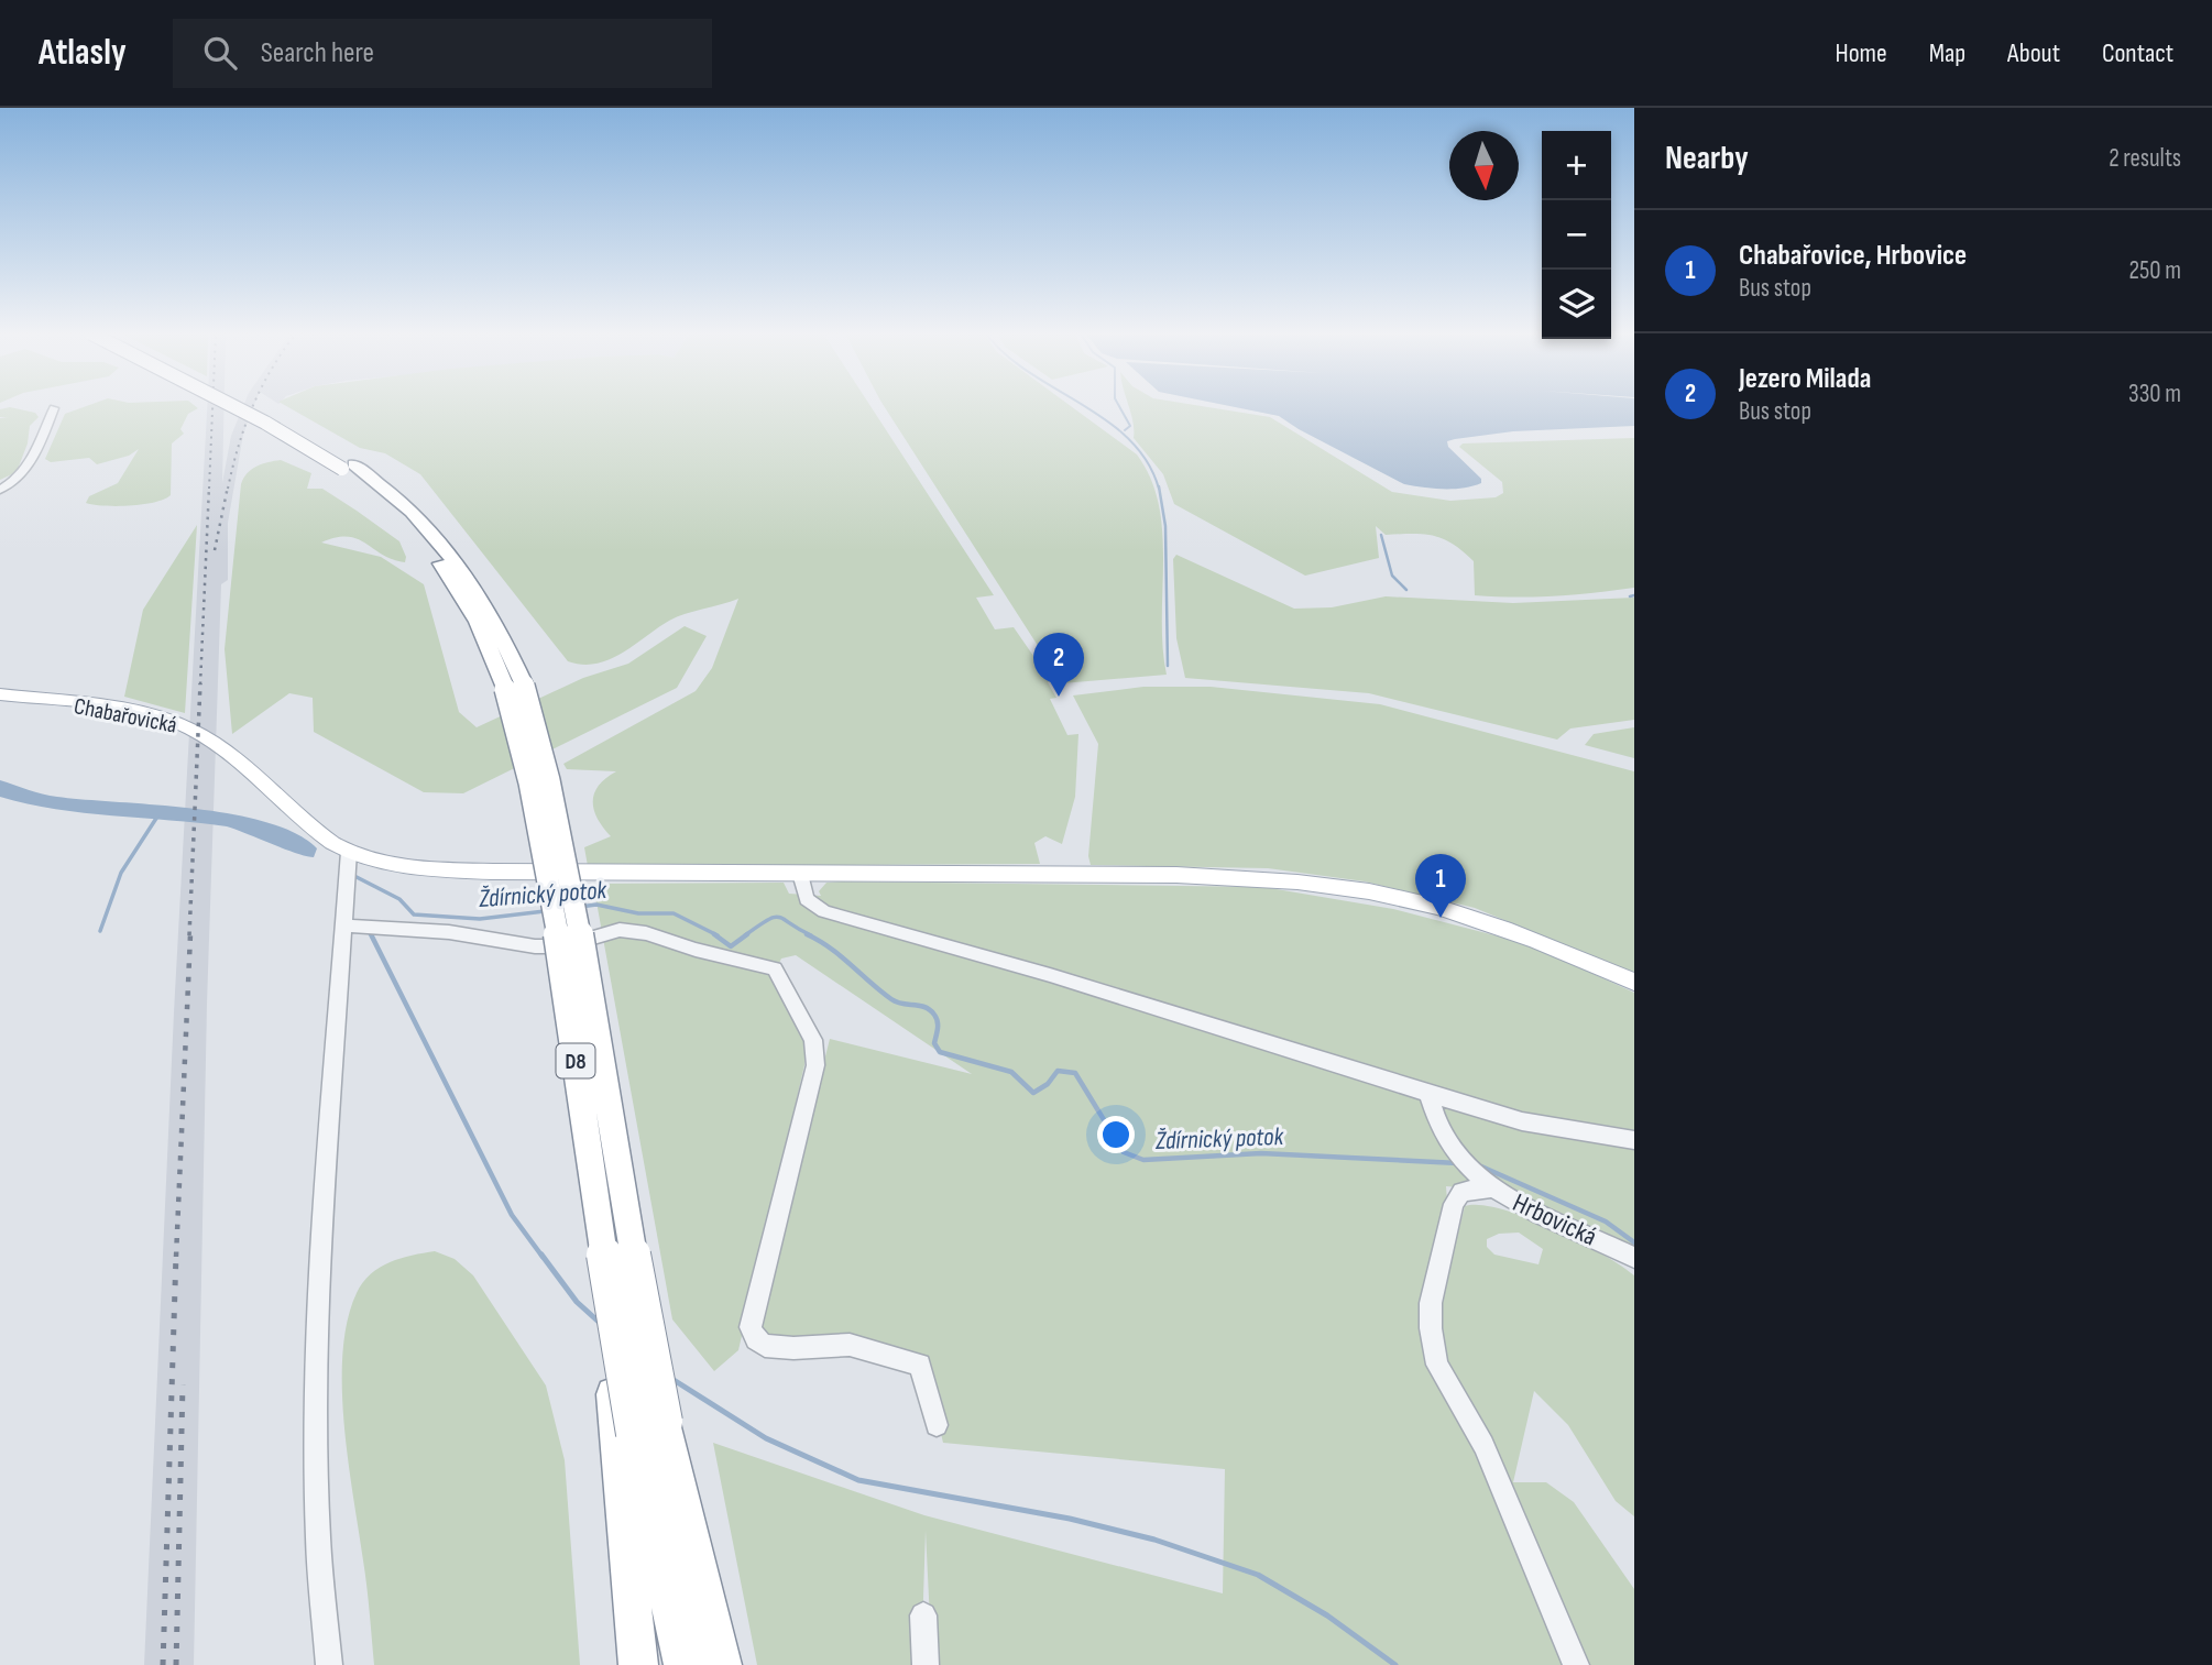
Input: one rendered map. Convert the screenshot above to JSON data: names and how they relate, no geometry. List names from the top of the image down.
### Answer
{
  "streets": {
    "highway": ["D8"],
    "main road": ["Chabařovická"],
    "street": ["Hrbovická"]
  },
  "water": ["Ždírnický potok"],
  "north": "bottom",
  "page": {
    "header": "Atlasly",
    "search": "Search here",
    "nav": [
      "Home",
      "Map",
      "About",
      "Contact"
    ],
    "heading": ["Nearby", "2 results"],
    "map_buttons": ["+", "−"],
    "list": [
      {
        "mark": "1",
        "name": "Chabařovice, Hrbovice",
        "note": "Bus stop",
        "value": "250 m"
      },
      {
        "mark": "2",
        "name": "Jezero Milada",
        "note": "Bus stop",
        "value": "330 m"
      }
    ],
    "pins": ["2", "1"]
  }
}
